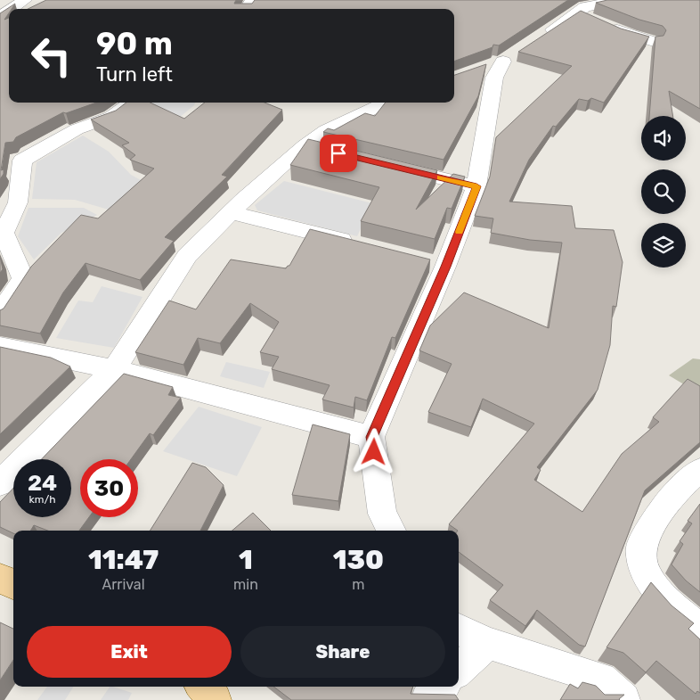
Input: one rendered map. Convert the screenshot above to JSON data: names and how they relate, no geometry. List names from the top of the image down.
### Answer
{
  "page": {
    "turn": ["90 m", "Turn left"],
    "speed": "24 km/h",
    "limit": "30",
    "eta": [
      "11:47",
      "Arrival",
      "1",
      "min",
      "130",
      "m"
    ],
    "buttons": ["Exit", "Share"]
  }
}
